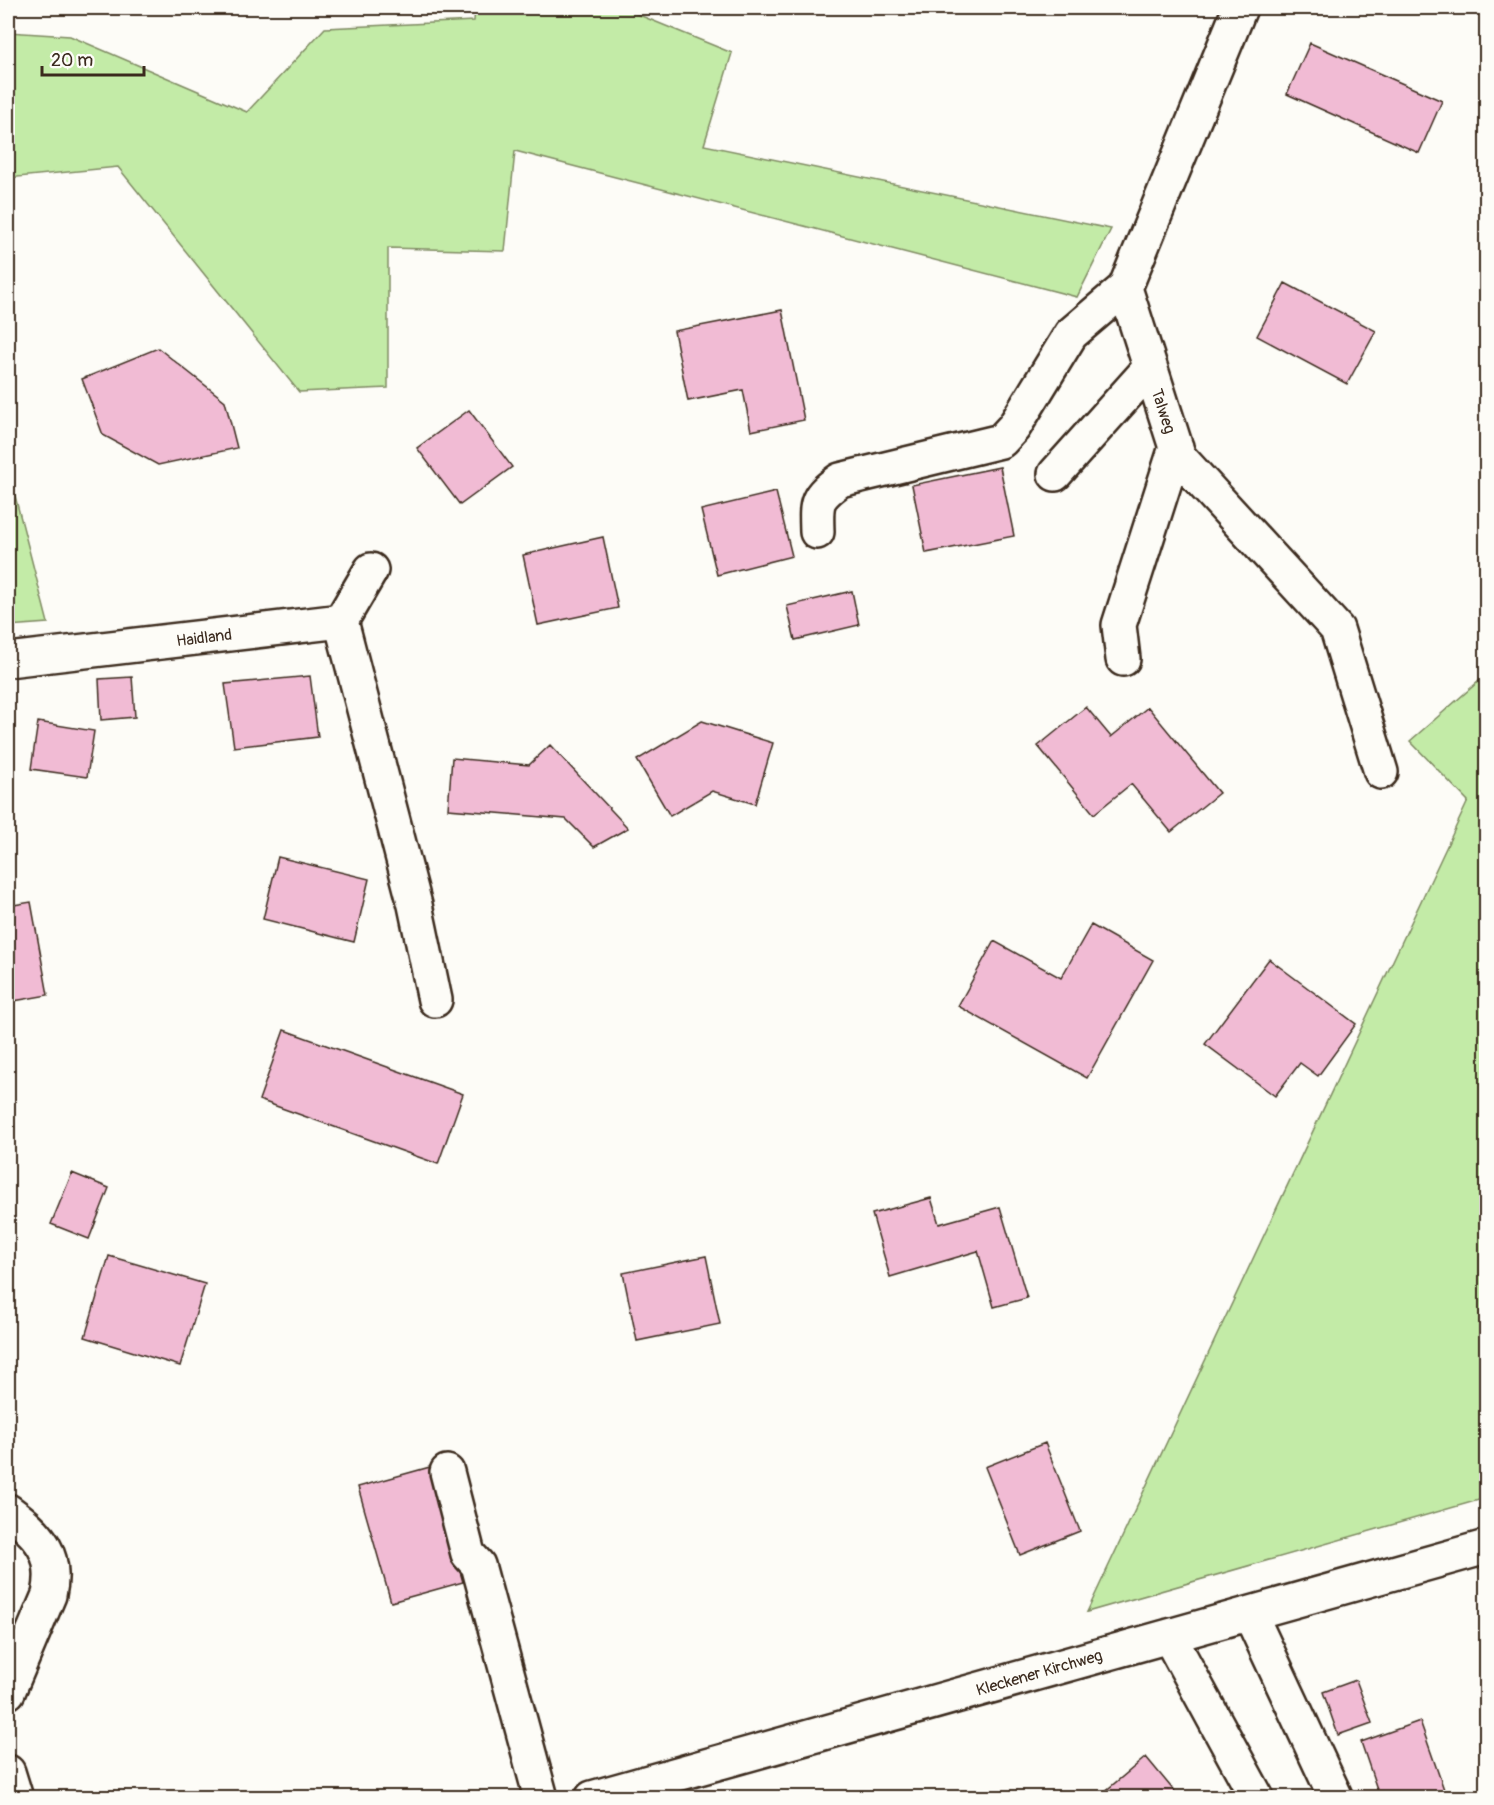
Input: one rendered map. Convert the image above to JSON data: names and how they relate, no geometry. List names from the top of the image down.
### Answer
{
  "streets": {
    "street": ["Talweg", "Haidland", "Kleckener Kirchweg"]
  },
  "scale_bar": "20 m"
}
